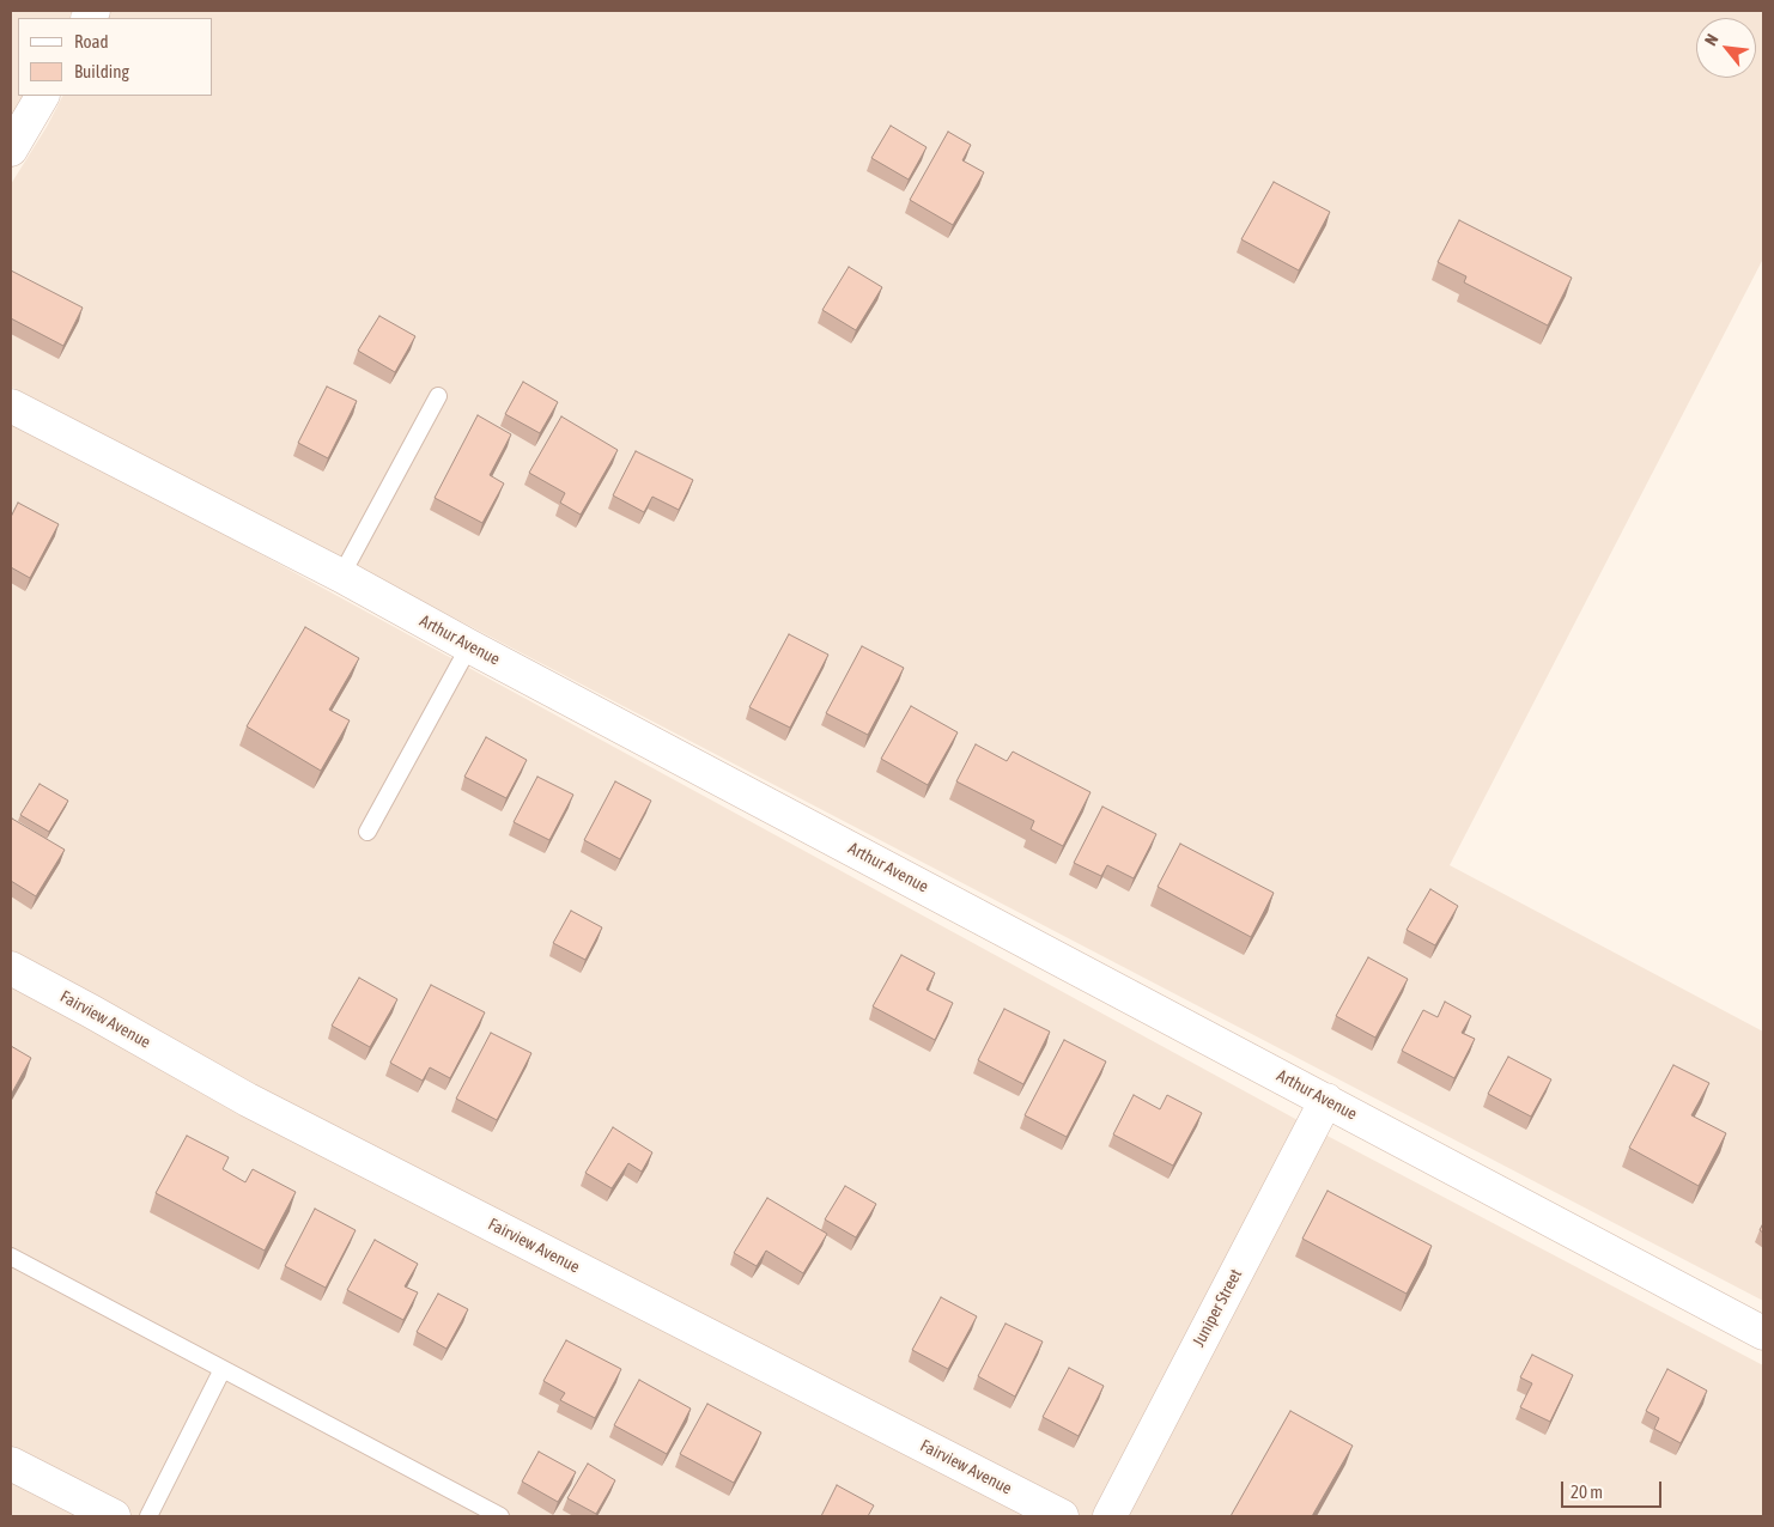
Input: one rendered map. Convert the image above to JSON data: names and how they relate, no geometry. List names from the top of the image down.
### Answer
{
  "streets": {
    "street": ["Arthur Avenue", "Fairview Avenue", "Juniper Street"]
  },
  "crossings": [
    ["Arthur Avenue", "Juniper Street"]
  ],
  "legend": ["Road", "Building"],
  "scale_bar": "20 m",
  "north": "top left"
}
